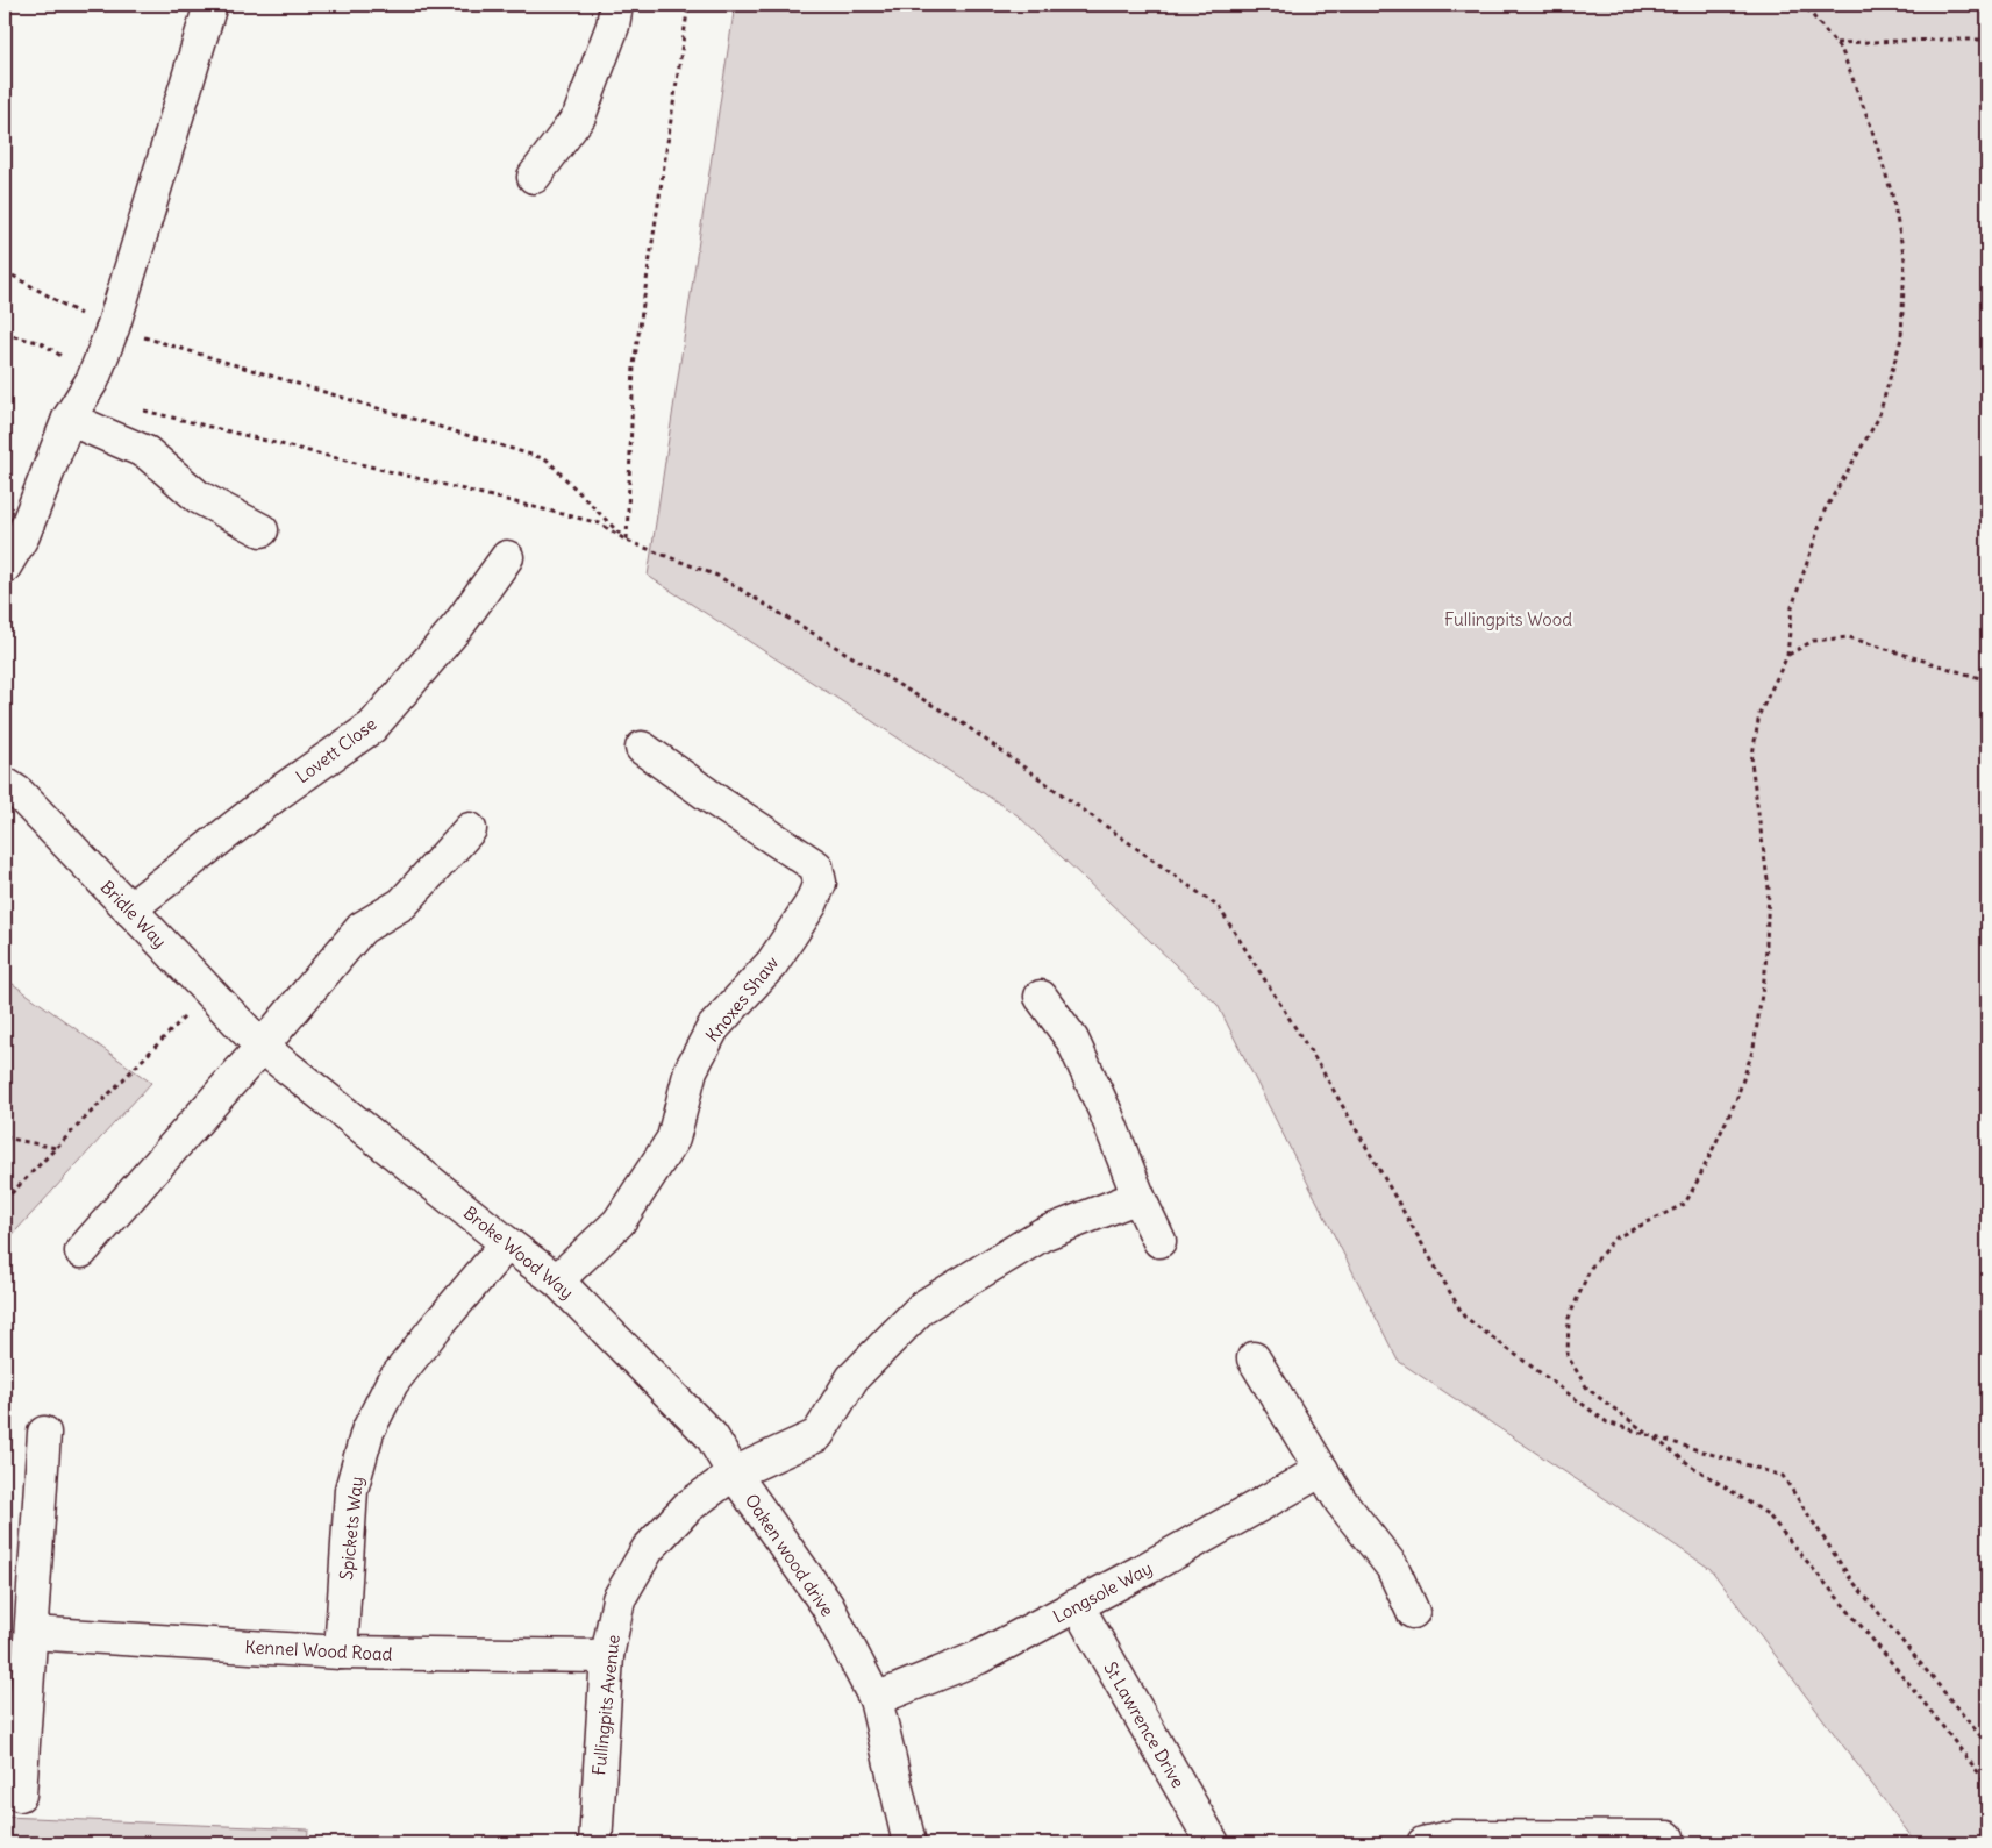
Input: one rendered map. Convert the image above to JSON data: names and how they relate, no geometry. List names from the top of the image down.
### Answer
{
  "streets": {
    "street": [
      "Lovett Close",
      "Bridle Way",
      "Knoxes Shaw",
      "Broke Wood Way",
      "Spickets Way",
      "Oaken wood drive",
      "Longsole Way",
      "Kennel Wood Road",
      "Fullingpits Avenue",
      "St Lawrence Drive"
    ]
  },
  "crossings": [
    ["Lovett Close", "Bridle Way"],
    ["Bridle Way", "Broke Wood Way"],
    ["Knoxes Shaw", "Broke Wood Way"],
    ["Broke Wood Way", "Spickets Way"],
    ["Broke Wood Way", "Oaken wood drive"],
    ["Broke Wood Way", "Fullingpits Avenue"],
    ["Spickets Way", "Kennel Wood Road"],
    ["Oaken wood drive", "Longsole Way"],
    ["Oaken wood drive", "Fullingpits Avenue"],
    ["Longsole Way", "St Lawrence Drive"],
    ["Kennel Wood Road", "Fullingpits Avenue"]
  ],
  "parks": ["Fullingpits Wood"]
}
